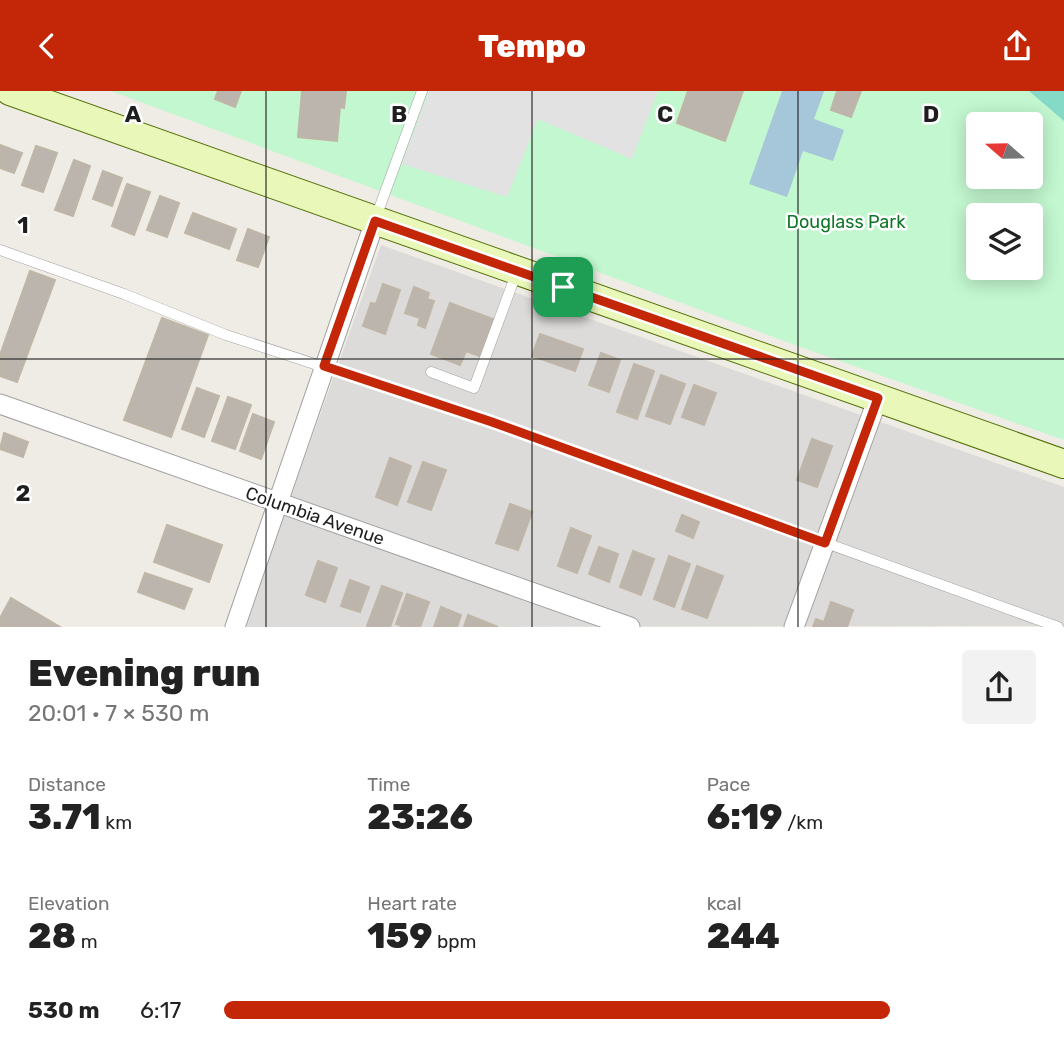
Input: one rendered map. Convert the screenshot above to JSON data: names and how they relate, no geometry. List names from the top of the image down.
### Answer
{
  "streets": {
    "street": ["Columbia Avenue"]
  },
  "parks": ["Douglass Park"],
  "north": "left",
  "page": {
    "header": "Tempo",
    "heading": ["Evening run", "20:01 · 7 × 530 m"],
    "stats": [
      ["Distance", "3.71 km"],
      ["Time", "23:26"],
      ["Pace", "6:19 /km"],
      ["Elevation", "28 m"],
      ["Heart rate", "159 bpm"],
      ["kcal", "244"]
    ],
    "list": [
      {
        "name": "530 m",
        "note": "6:17"
      }
    ]
  },
  "grid": {
    "columns": [
      "A",
      "B",
      "C",
      "D"
    ],
    "rows": ["1", "2"]
  }
}
